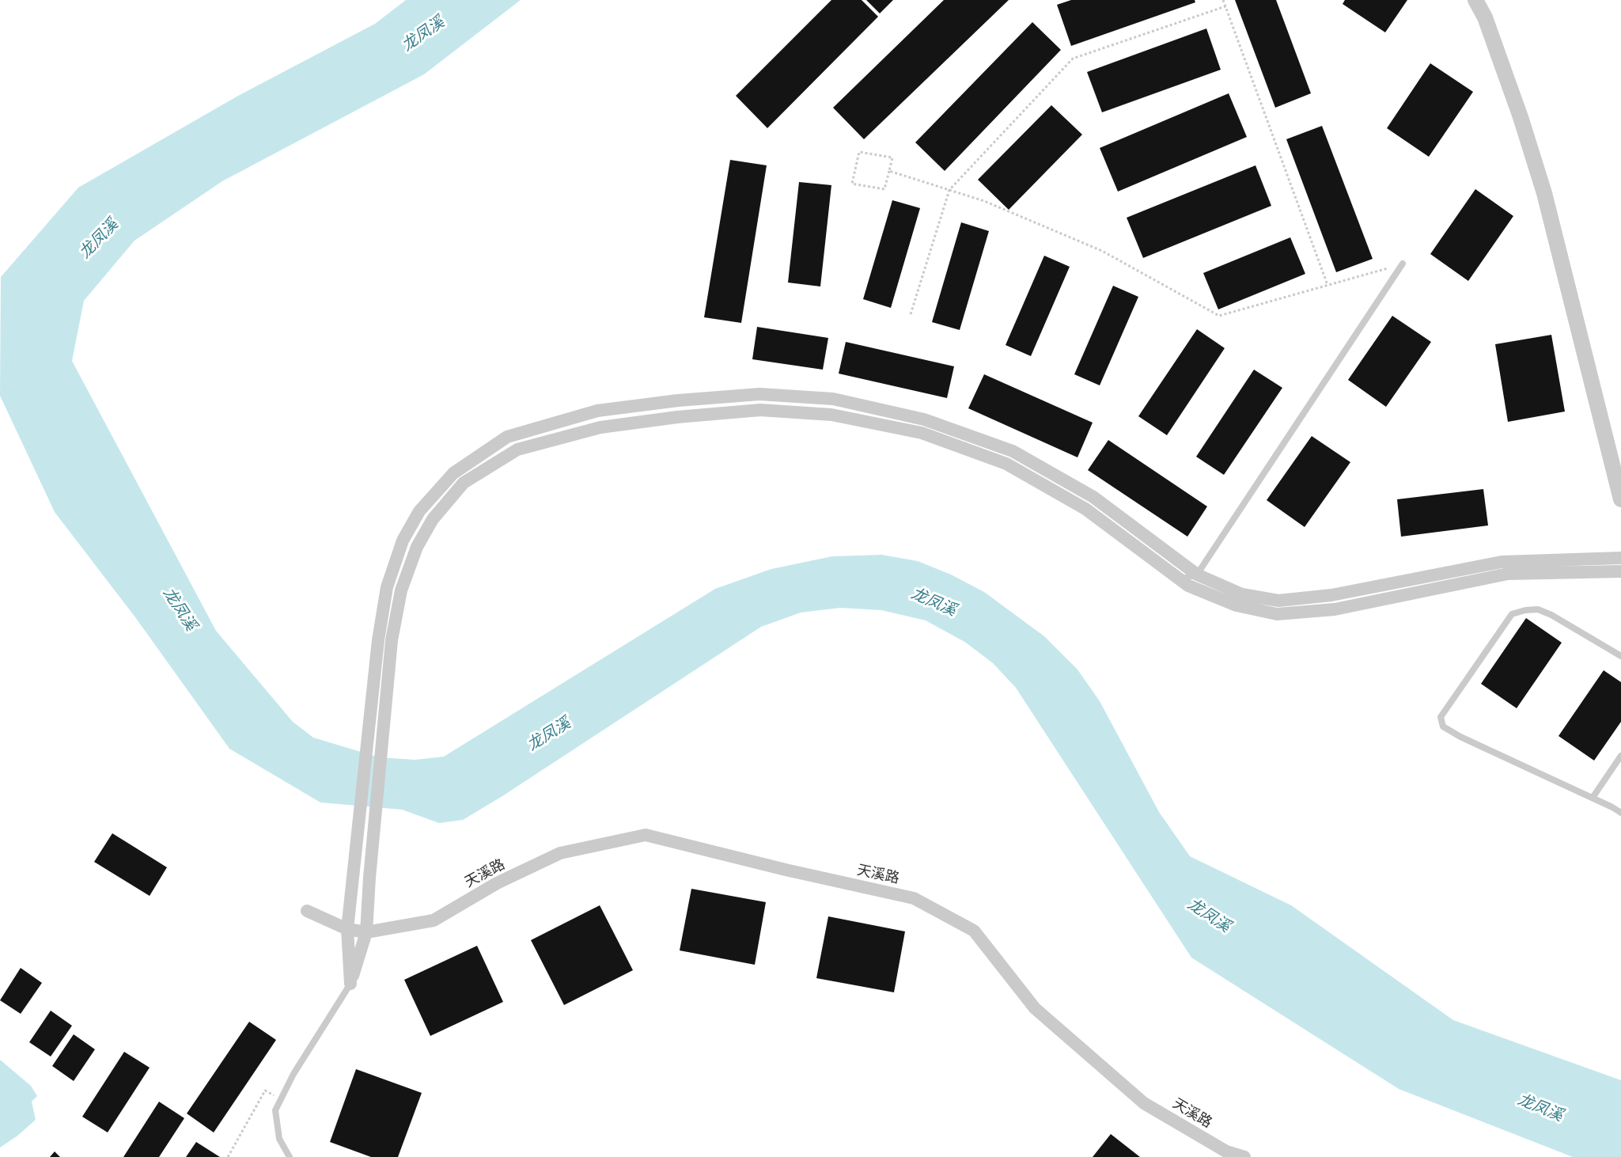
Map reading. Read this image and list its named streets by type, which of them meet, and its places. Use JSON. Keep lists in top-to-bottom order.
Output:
{
  "streets": {
    "street": ["天溪路"]
  },
  "water": ["龙凤溪"]
}
